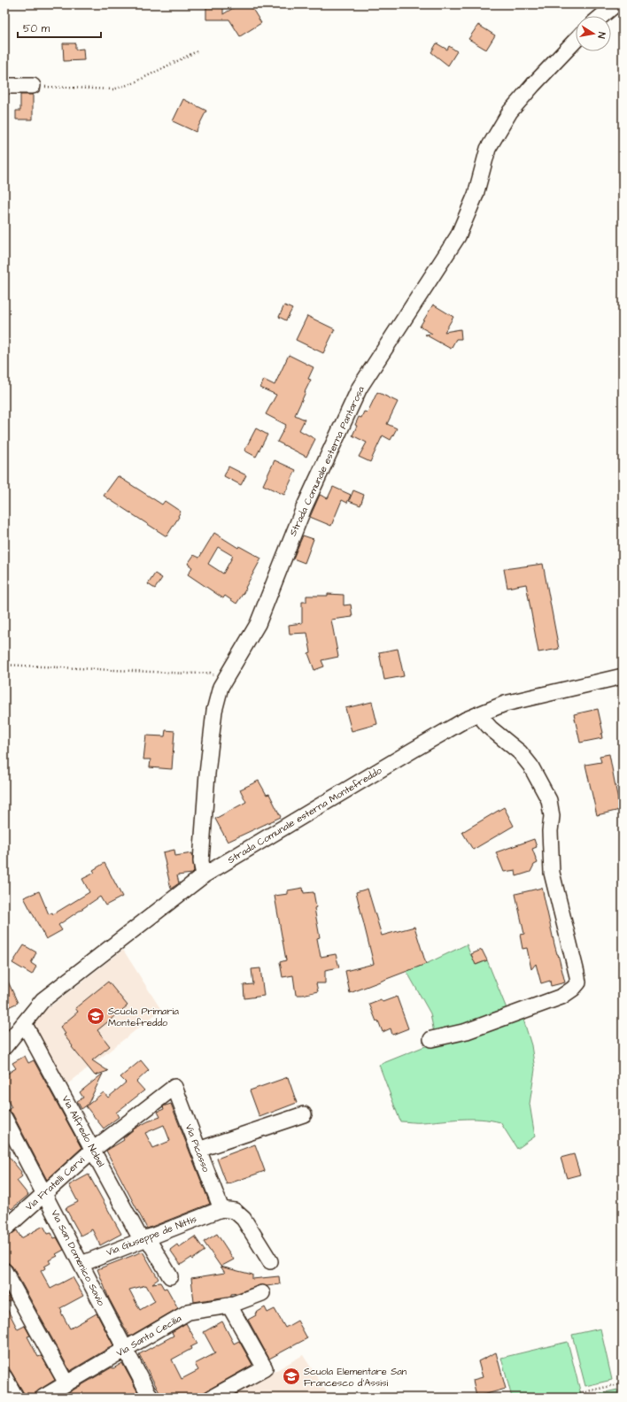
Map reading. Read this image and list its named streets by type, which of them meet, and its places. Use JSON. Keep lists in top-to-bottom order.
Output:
{
  "streets": {
    "street": [
      "Strada Comunale esterna Pantarosa",
      "Strada Comunale esterna Montefreddo",
      "Via Alfredo Nobel",
      "Via Picasso",
      "Via Fratelli Cervi",
      "Via Giuseppe de Nittis",
      "Via San Domenico Savio",
      "Via Santa Cecilia"
    ]
  },
  "crossings": [
    ["Strada Comunale esterna Pantarosa", "Strada Comunale esterna Montefreddo"],
    ["Strada Comunale esterna Montefreddo", "Via Alfredo Nobel"],
    ["Via Alfredo Nobel", "Via Fratelli Cervi"],
    ["Via Alfredo Nobel", "Via Giuseppe de Nittis"],
    ["Via Picasso", "Via Fratelli Cervi"],
    ["Via Picasso", "Via Giuseppe de Nittis"],
    ["Via Fratelli Cervi", "Via San Domenico Savio"],
    ["Via Giuseppe de Nittis", "Via San Domenico Savio"],
    ["Via San Domenico Savio", "Via Santa Cecilia"]
  ],
  "places": {
    "school or university": ["Scuola Primaria Montefreddo", "Scuola Elementare San Francesco d'Assisi"]
  },
  "scale_bar": "50 m",
  "north": "right"
}
